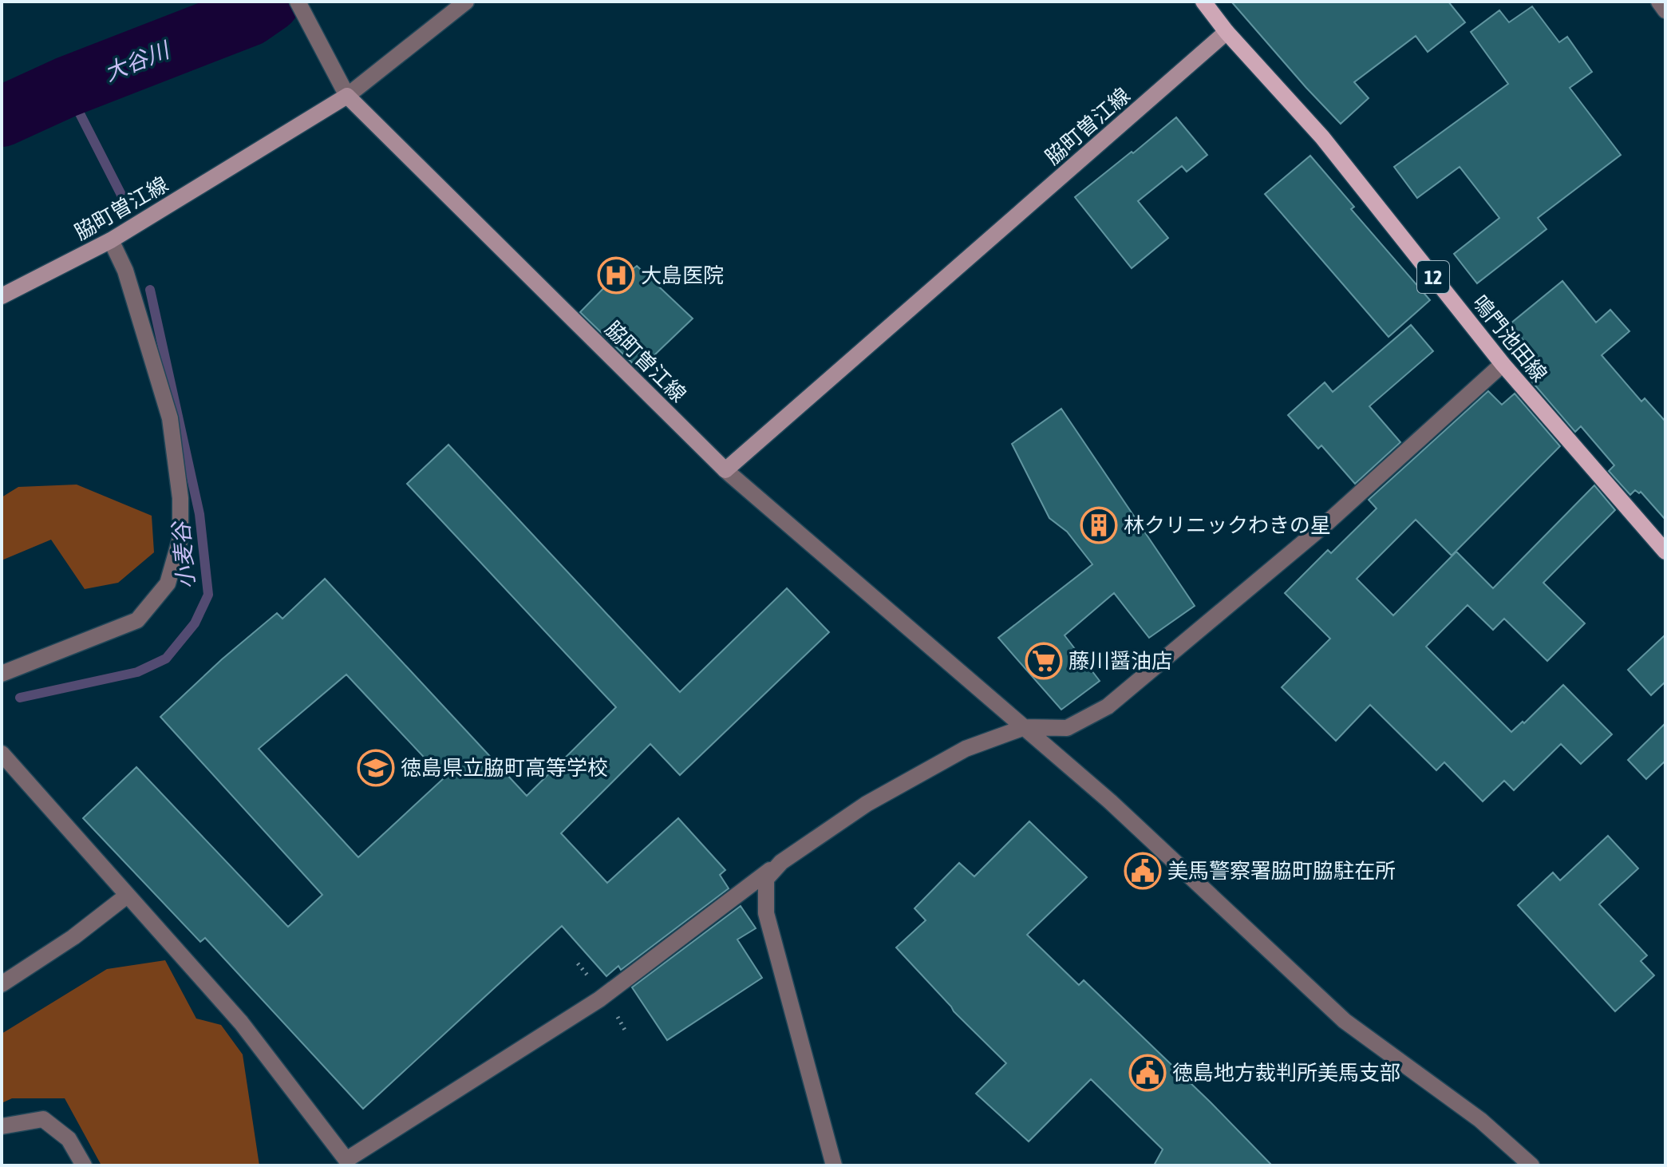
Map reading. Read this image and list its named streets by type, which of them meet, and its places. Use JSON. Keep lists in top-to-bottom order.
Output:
{
  "streets": {
    "main road": ["脇町曽江線", "12", "鳴門池田線"]
  },
  "crossings": [
    ["脇町曽江線", "鳴門池田線"]
  ],
  "water": ["大谷川", "小麦谷"],
  "places": {
    "hospital": ["大島医院"],
    "building": ["林クリニックわきの星"],
    "supermarket": ["藤川醤油店"],
    "school or university": ["徳島県立脇町高等学校"],
    "public building": ["美馬警察署脇町脇駐在所", "徳島地方裁判所美馬支部"]
  }
}
